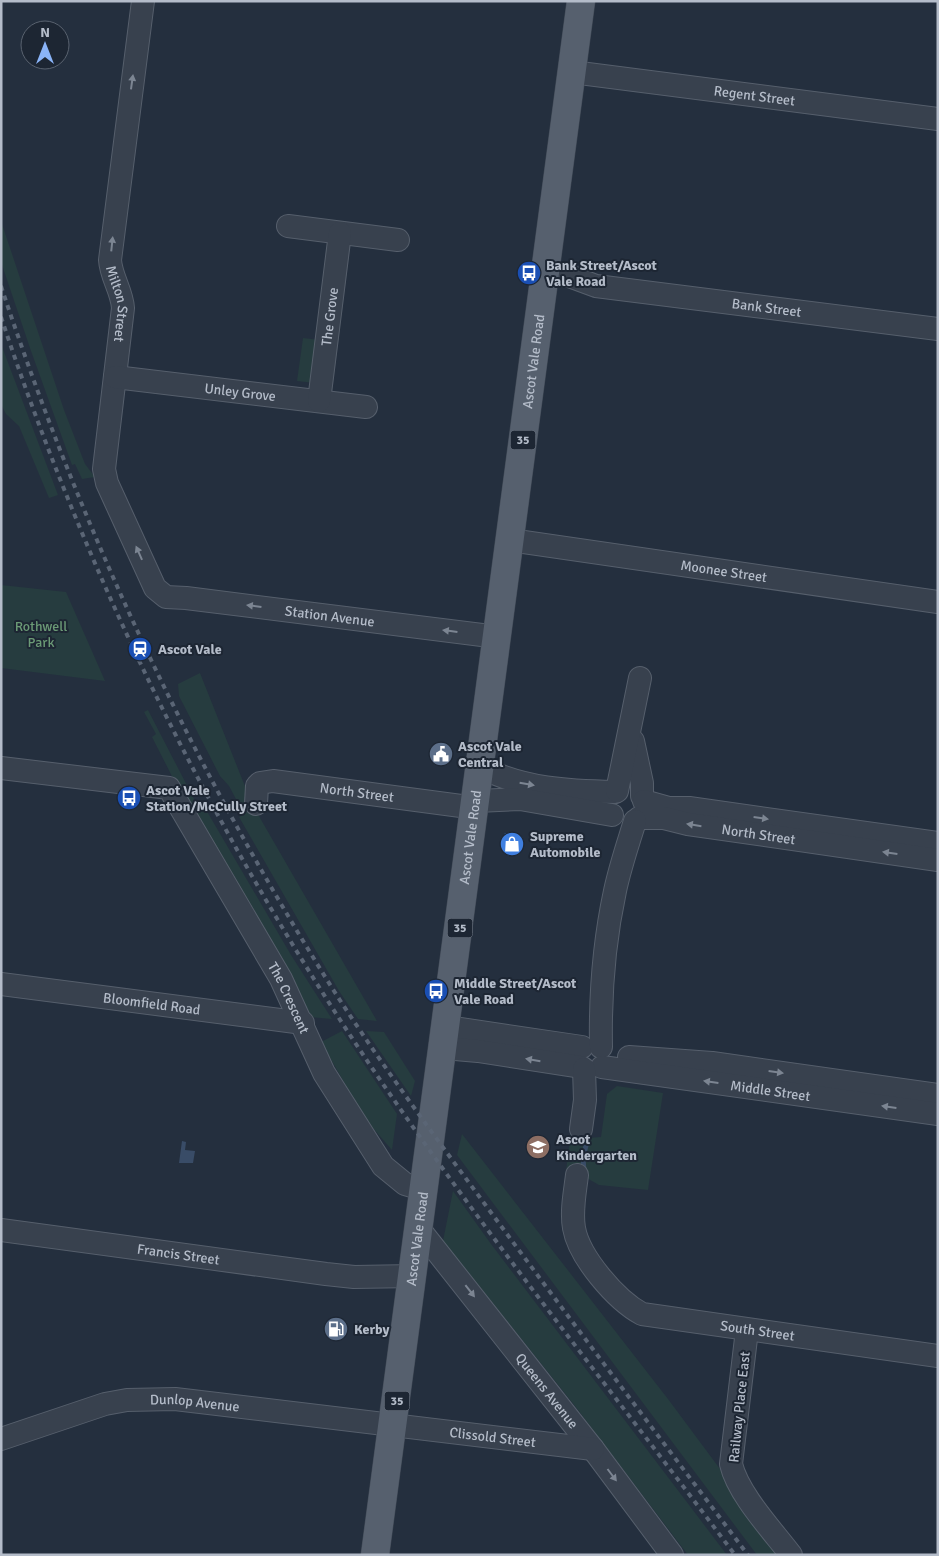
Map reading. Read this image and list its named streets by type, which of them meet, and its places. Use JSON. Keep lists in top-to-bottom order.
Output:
{
  "streets": {
    "main road": ["Ascot Vale Road", "35"],
    "street": [
      "Regent Street",
      "Milton Street",
      "Bank Street",
      "The Grove",
      "Unley Grove",
      "Moonee Street",
      "Station Avenue",
      "North Street",
      "The Crescent",
      "Bloomfield Road",
      "Middle Street",
      "Francis Street",
      "South Street",
      "Queens Avenue",
      "Dunlop Avenue",
      "Railway Place East",
      "Clissold Street"
    ]
  },
  "crossings": [
    ["Regent Street", "Ascot Vale Road"],
    ["Milton Street", "Unley Grove"],
    ["Milton Street", "Station Avenue"],
    ["Bank Street", "Ascot Vale Road"],
    ["The Grove", "Unley Grove"],
    ["Ascot Vale Road", "Moonee Street"],
    ["Ascot Vale Road", "Station Avenue"],
    ["Ascot Vale Road", "North Street"],
    ["Ascot Vale Road", "The Crescent"],
    ["Ascot Vale Road", "Middle Street"],
    ["Ascot Vale Road", "Francis Street"],
    ["Ascot Vale Road", "Queens Avenue"],
    ["Ascot Vale Road", "Dunlop Avenue"],
    ["Ascot Vale Road", "Clissold Street"],
    ["The Crescent", "Bloomfield Road"],
    ["South Street", "Railway Place East"],
    ["Queens Avenue", "Clissold Street"],
    ["Dunlop Avenue", "Clissold Street"]
  ],
  "one_way": ["Milton Street", "Station Avenue", "Queens Avenue"],
  "parks": ["Rothwell Park"],
  "places": {
    "bus stop": ["Bank Street/Ascot Vale Road", "Ascot Vale Station/McCully Street", "Middle Street/Ascot Vale Road"],
    "station": ["Ascot Vale"],
    "public building": ["Ascot Vale Central"],
    "shop": ["Supreme Automobile"],
    "school or university": ["Ascot Kindergarten"],
    "fuel station": ["Kerby"]
  },
  "north": "top"
}
